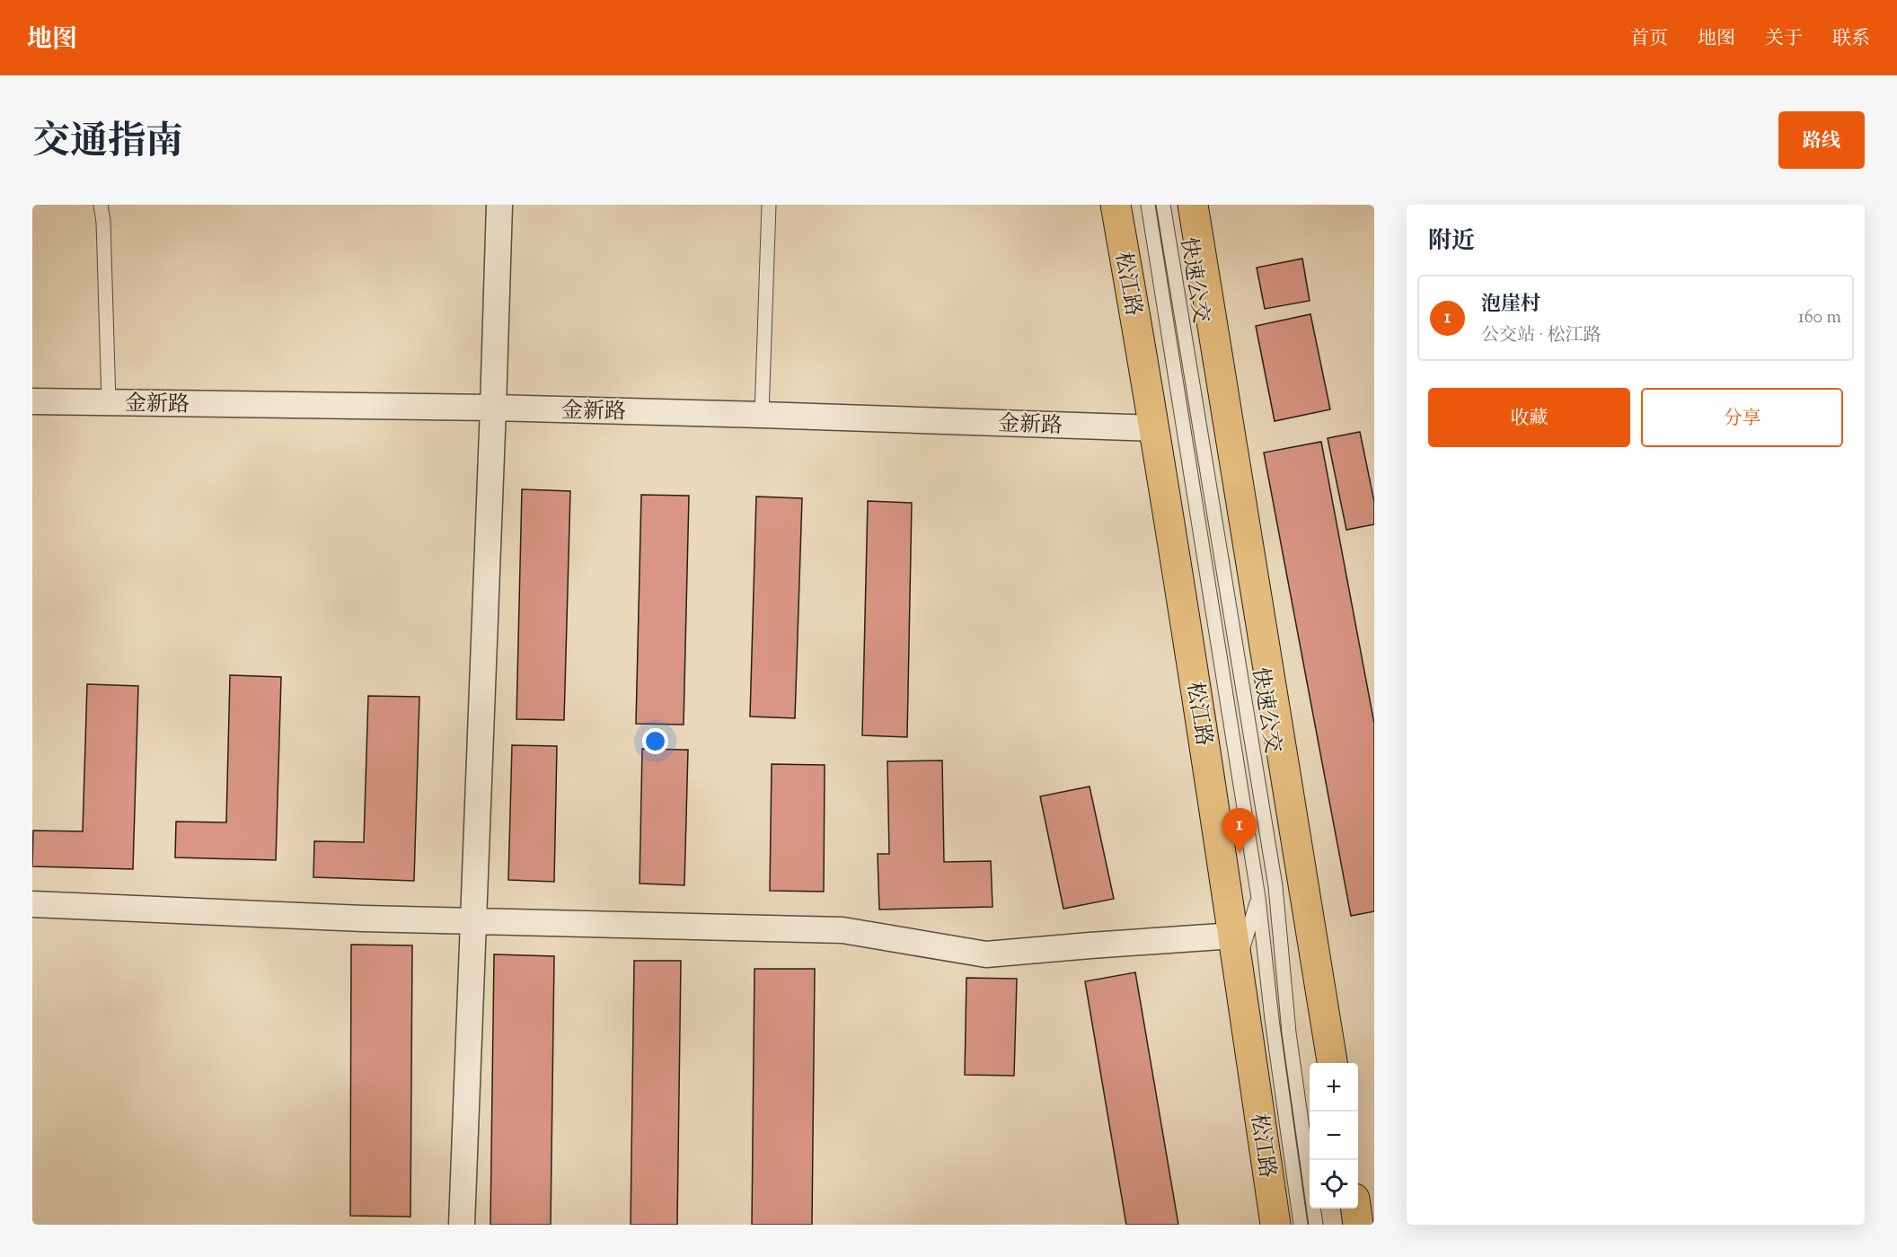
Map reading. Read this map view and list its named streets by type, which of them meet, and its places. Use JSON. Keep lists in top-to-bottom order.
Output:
{
  "streets": {
    "main road": ["松江路"],
    "street": ["金新路"],
    "lane": ["快速公交"]
  },
  "crossings": [
    ["松江路", "金新路"]
  ],
  "page": {
    "header": "地图",
    "nav": [
      "首页",
      "地图",
      "关于",
      "联系"
    ],
    "title": "交通指南",
    "buttons": [
      "路线",
      ["收藏", "分享"]
    ],
    "heading": "附近",
    "list": [
      {
        "mark": "1",
        "name": "泡崖村",
        "note": "公交站 · 松江路",
        "value": "160 m"
      }
    ],
    "pins": "1",
    "map_buttons": ["+", "−"]
  }
}
